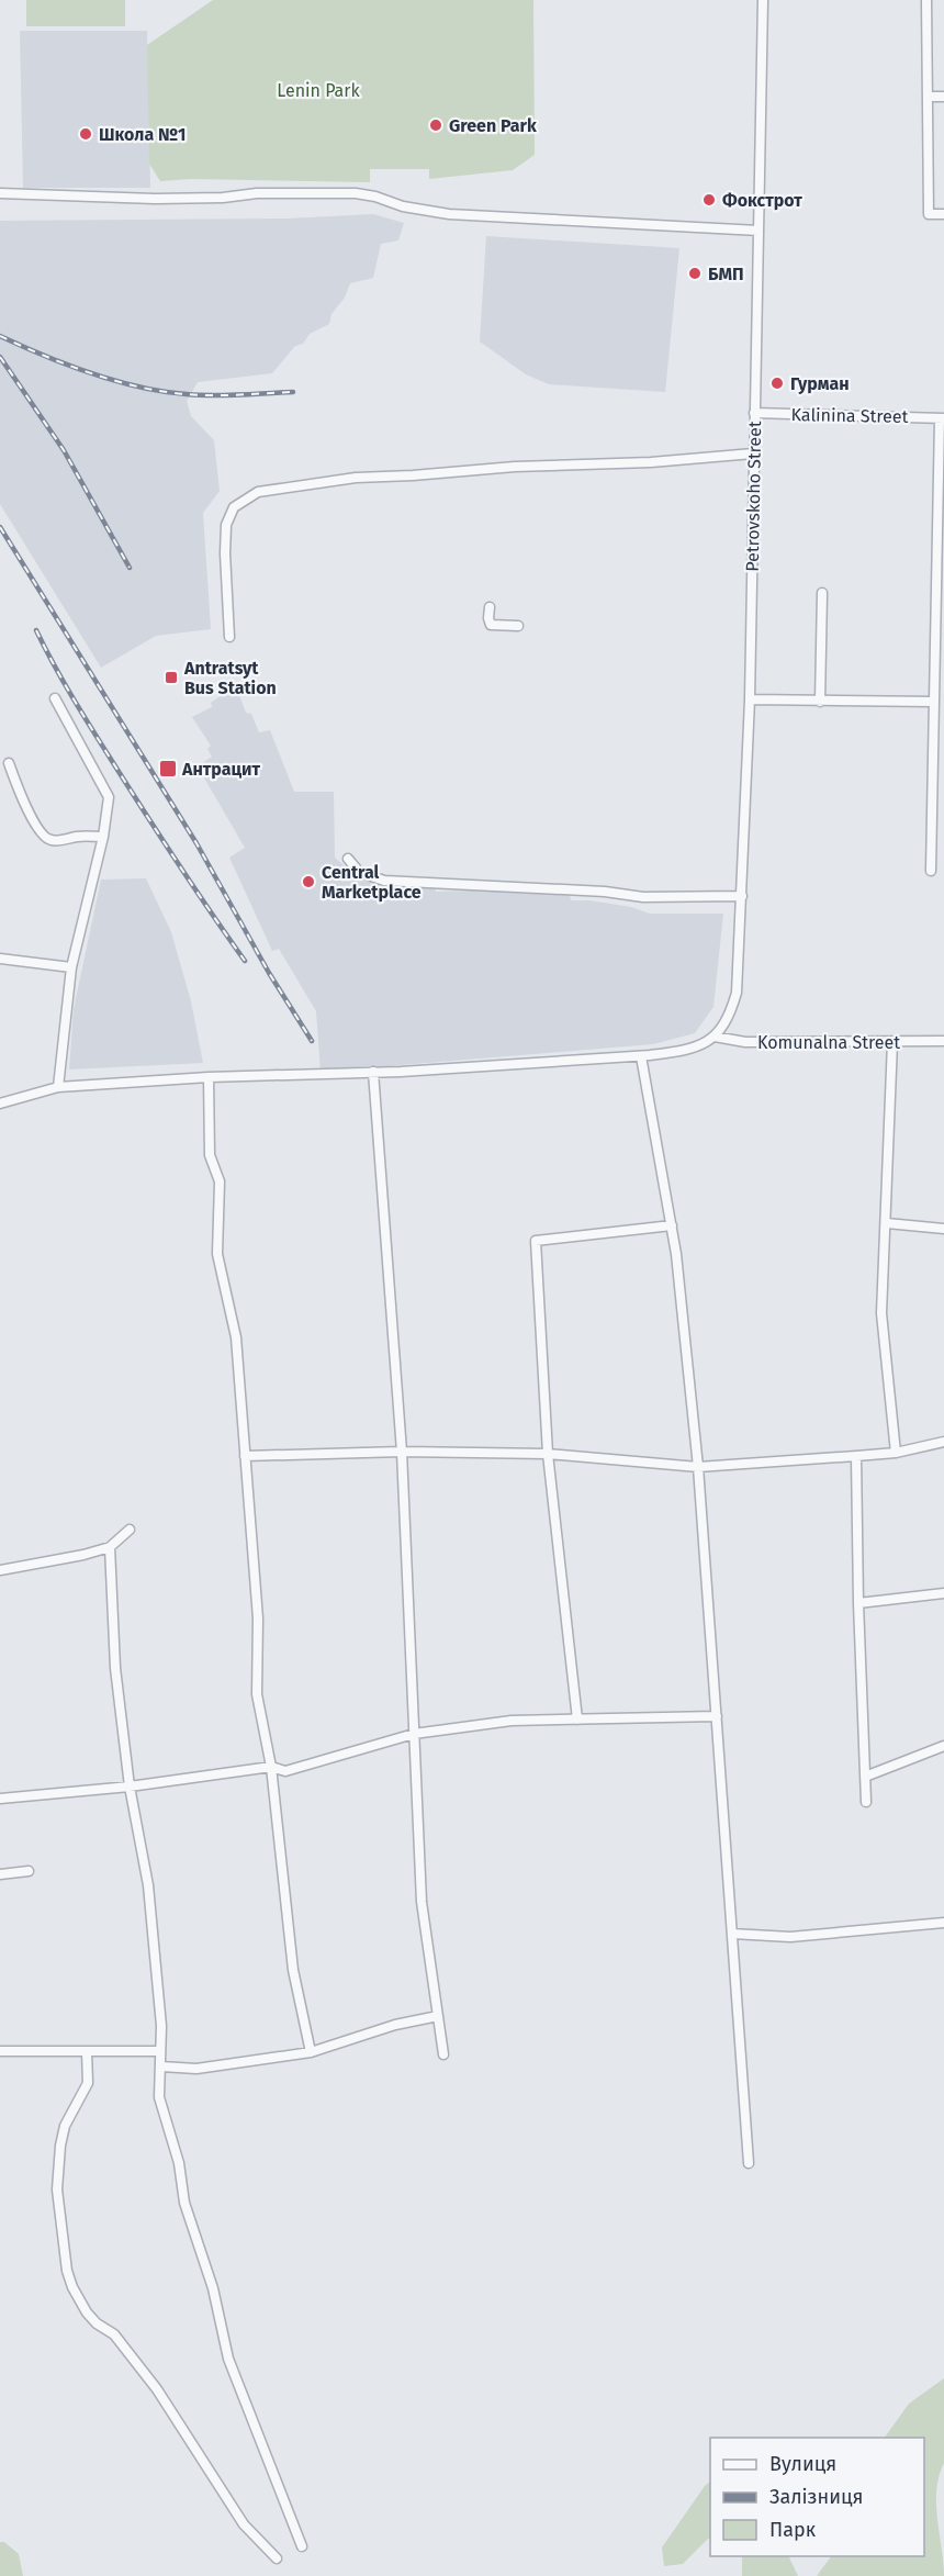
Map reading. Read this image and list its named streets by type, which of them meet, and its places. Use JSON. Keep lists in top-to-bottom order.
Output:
{
  "streets": {
    "street": ["Kalinina Street", "Petrovskoho Street", "Komunalna Street"]
  },
  "crossings": [
    ["Kalinina Street", "Petrovskoho Street"],
    ["Petrovskoho Street", "Komunalna Street"]
  ],
  "parks": ["Lenin Park"],
  "places": {
    "other": [
      "Green Park",
      "Школа №1",
      "Фокстрот",
      "БМП",
      "Гурман",
      "Central Marketplace"
    ],
    "transit": ["Antratsyt Bus Station", "Антрацит"]
  },
  "legend": ["Вулиця", "Залізниця", "Парк"]
}
